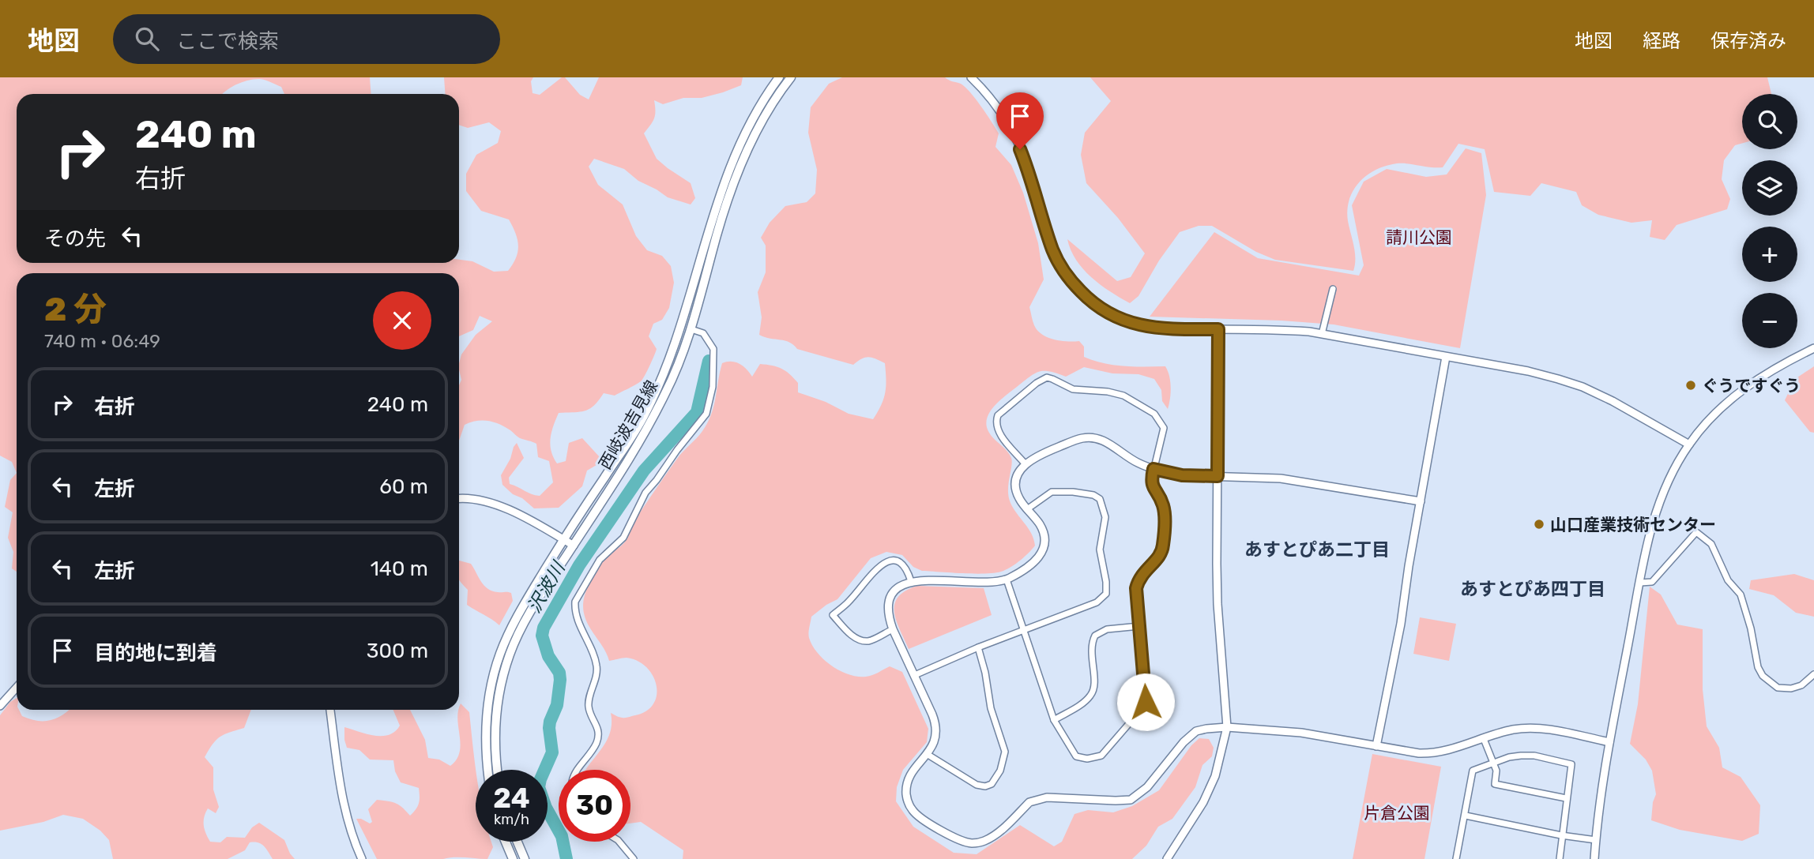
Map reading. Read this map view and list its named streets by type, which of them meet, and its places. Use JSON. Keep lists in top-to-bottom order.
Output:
{
  "streets": {
    "main road": ["西岐波吉見線"]
  },
  "districts": ["あすとぴあ二丁目", "あすとぴあ四丁目"],
  "water": ["沢波川"],
  "parks": ["請川公園", "片倉公園"],
  "places": ["ぐうですぐう", "山口産業技術センター"],
  "page": {
    "header": "地図",
    "search": "ここで検索",
    "nav": ["地図", "経路", "保存済み"],
    "map_buttons": ["+", "−"],
    "turn": ["240 m", "右折"],
    "then": "その先",
    "heading": ["2 分", "740 m · 06:49"],
    "list": [
      {
        "name": "右折",
        "value": "240 m"
      },
      {
        "name": "左折",
        "value": "60 m"
      },
      {
        "name": "左折",
        "value": "140 m"
      },
      {
        "name": "目的地に到着",
        "value": "300 m"
      }
    ],
    "speed": "24 km/h",
    "limit": "30"
  }
}
